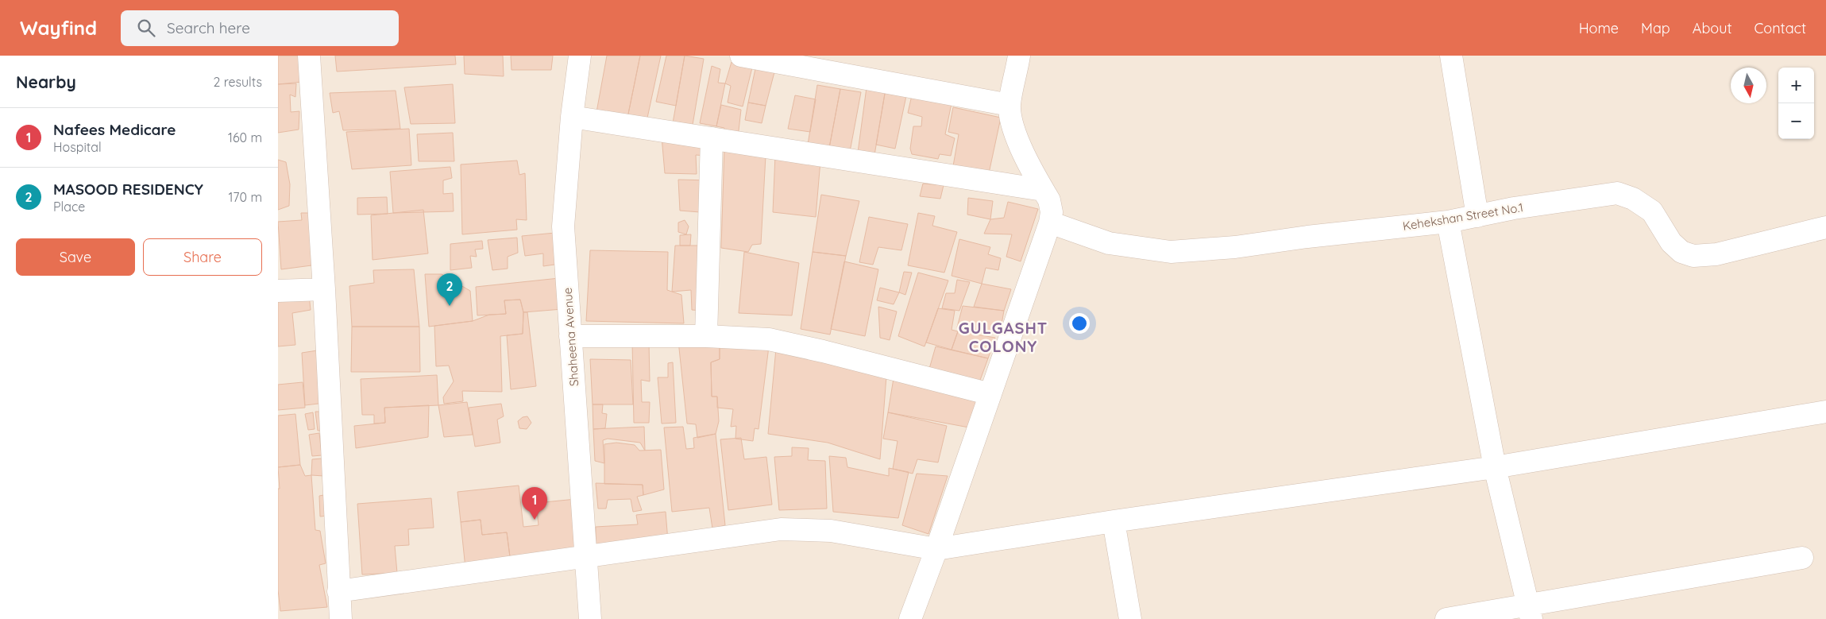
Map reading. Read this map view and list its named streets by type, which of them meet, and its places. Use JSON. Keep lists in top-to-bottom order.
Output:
{
  "streets": {
    "street": ["Kehekshan Street No.1", "Shaheena Avenue"]
  },
  "districts": ["GULGASHT COLONY"],
  "north": "bottom",
  "page": {
    "header": "Wayfind",
    "search": "Search here",
    "nav": [
      "Home",
      "Map",
      "About",
      "Contact"
    ],
    "heading": ["Nearby", "2 results"],
    "map_buttons": ["+", "−"],
    "list": [
      {
        "mark": "1",
        "name": "Nafees Medicare",
        "note": "Hospital",
        "value": "160 m"
      },
      {
        "mark": "2",
        "name": "MASOOD RESIDENCY",
        "note": "Place",
        "value": "170 m"
      }
    ],
    "buttons": ["Save", "Share"],
    "pins": ["2", "1"]
  }
}
